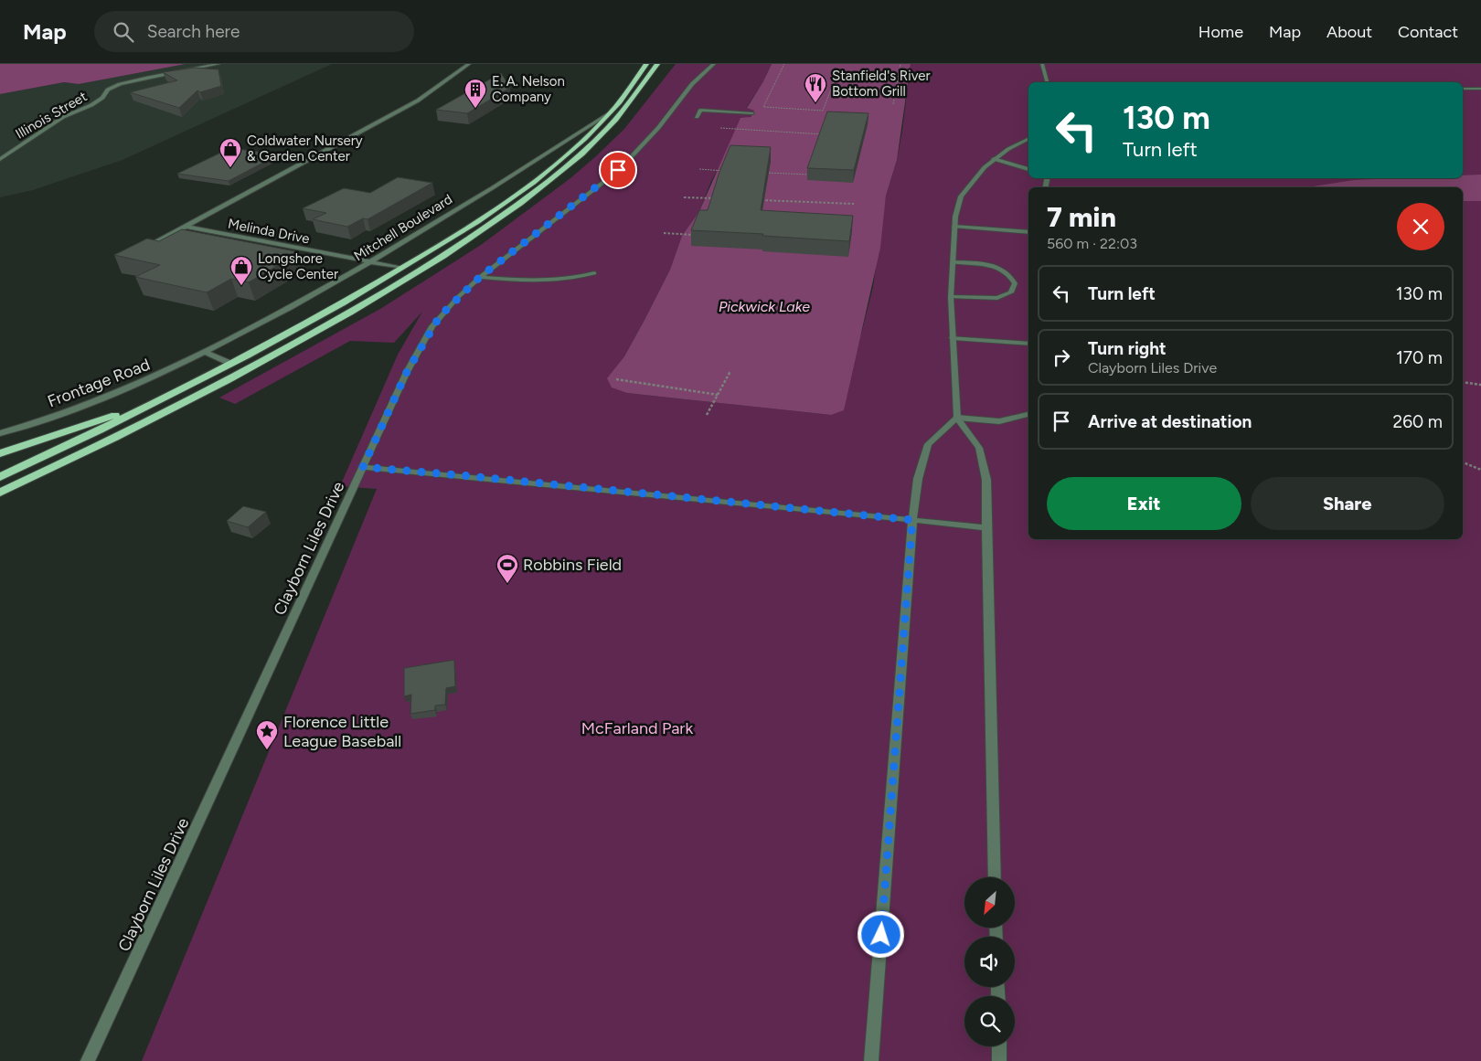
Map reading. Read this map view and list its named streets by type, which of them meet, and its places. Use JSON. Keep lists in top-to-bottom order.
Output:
{
  "streets": {
    "street": [
      "Illinois Street",
      "Mitchell Boulevard",
      "Melinda Drive",
      "Frontage Road",
      "Clayborn Liles Drive"
    ]
  },
  "crossings": [
    ["Mitchell Boulevard", "Melinda Drive"],
    ["Mitchell Boulevard", "Frontage Road"]
  ],
  "water": ["Pickwick Lake"],
  "parks": ["McFarland Park"],
  "places": {
    "restaurant": ["Stanfield's River Bottom Grill"],
    "building": ["E. A. Nelson Company"],
    "shop": ["Coldwater Nursery & Garden Center", "Longshore Cycle Center"],
    "sports": ["Robbins Field"],
    "place": ["Florence Little League Baseball"]
  },
  "north": "bottom left",
  "page": {
    "header": "Map",
    "search": "Search here",
    "nav": [
      "Home",
      "Map",
      "About",
      "Contact"
    ],
    "turn": ["130 m", "Turn left"],
    "heading": ["7 min", "560 m · 22:03"],
    "list": [
      {
        "name": "Turn left",
        "value": "130 m"
      },
      {
        "name": "Turn right",
        "note": "Clayborn Liles Drive",
        "value": "170 m"
      },
      {
        "name": "Arrive at destination",
        "value": "260 m"
      }
    ],
    "buttons": ["Exit", "Share"]
  }
}
